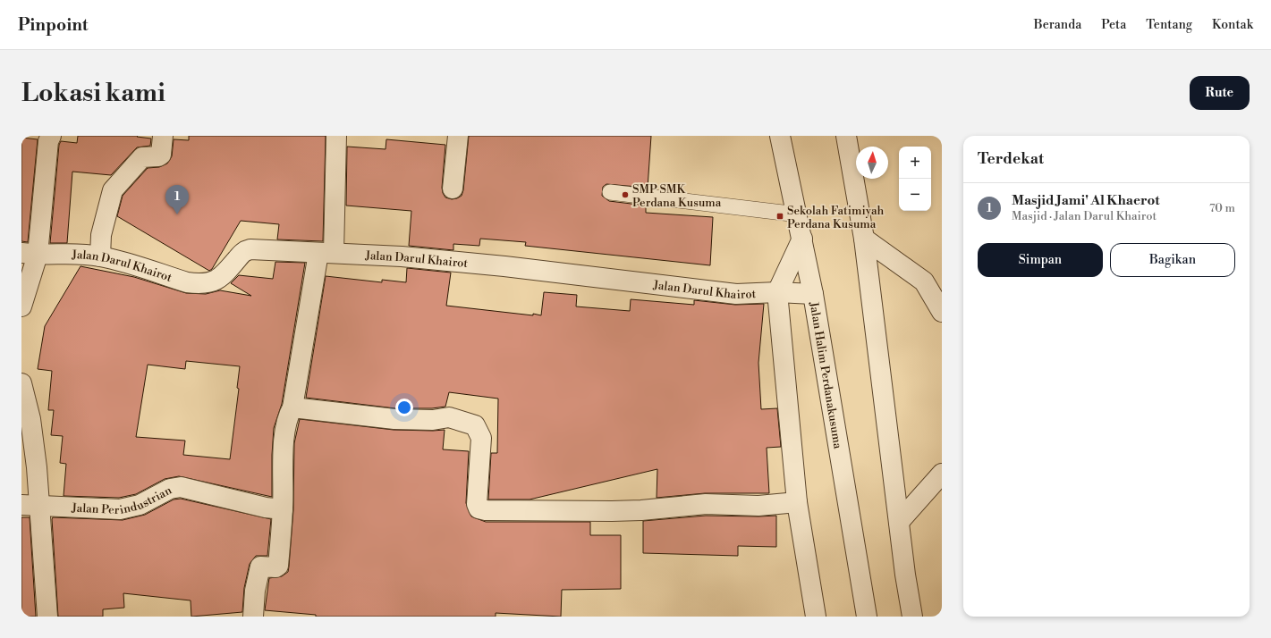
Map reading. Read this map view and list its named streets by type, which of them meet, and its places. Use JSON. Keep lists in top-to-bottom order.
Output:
{
  "streets": {
    "street": ["Jalan Darul Khairot", "Jalan Halim Perdanakusuma", "Jalan Perindustrian"]
  },
  "crossings": [
    ["Jalan Darul Khairot", "Jalan Halim Perdanakusuma"]
  ],
  "places": {
    "other": ["SMP SMK Perdana Kusuma"],
    "transit": ["Sekolah Fatimiyah Perdana Kusuma"]
  },
  "north": "top",
  "page": {
    "header": "Pinpoint",
    "nav": [
      "Beranda",
      "Peta",
      "Tentang",
      "Kontak"
    ],
    "buttons": [
      "Rute",
      ["Simpan", "Bagikan"]
    ],
    "title": "Lokasi kami",
    "heading": "Terdekat",
    "map_buttons": ["+", "−"],
    "list": [
      {
        "mark": "1",
        "name": "Masjid Jami' Al Khaerot",
        "note": "Masjid · Jalan Darul Khairot",
        "value": "70 m"
      }
    ],
    "pins": "1"
  }
}
